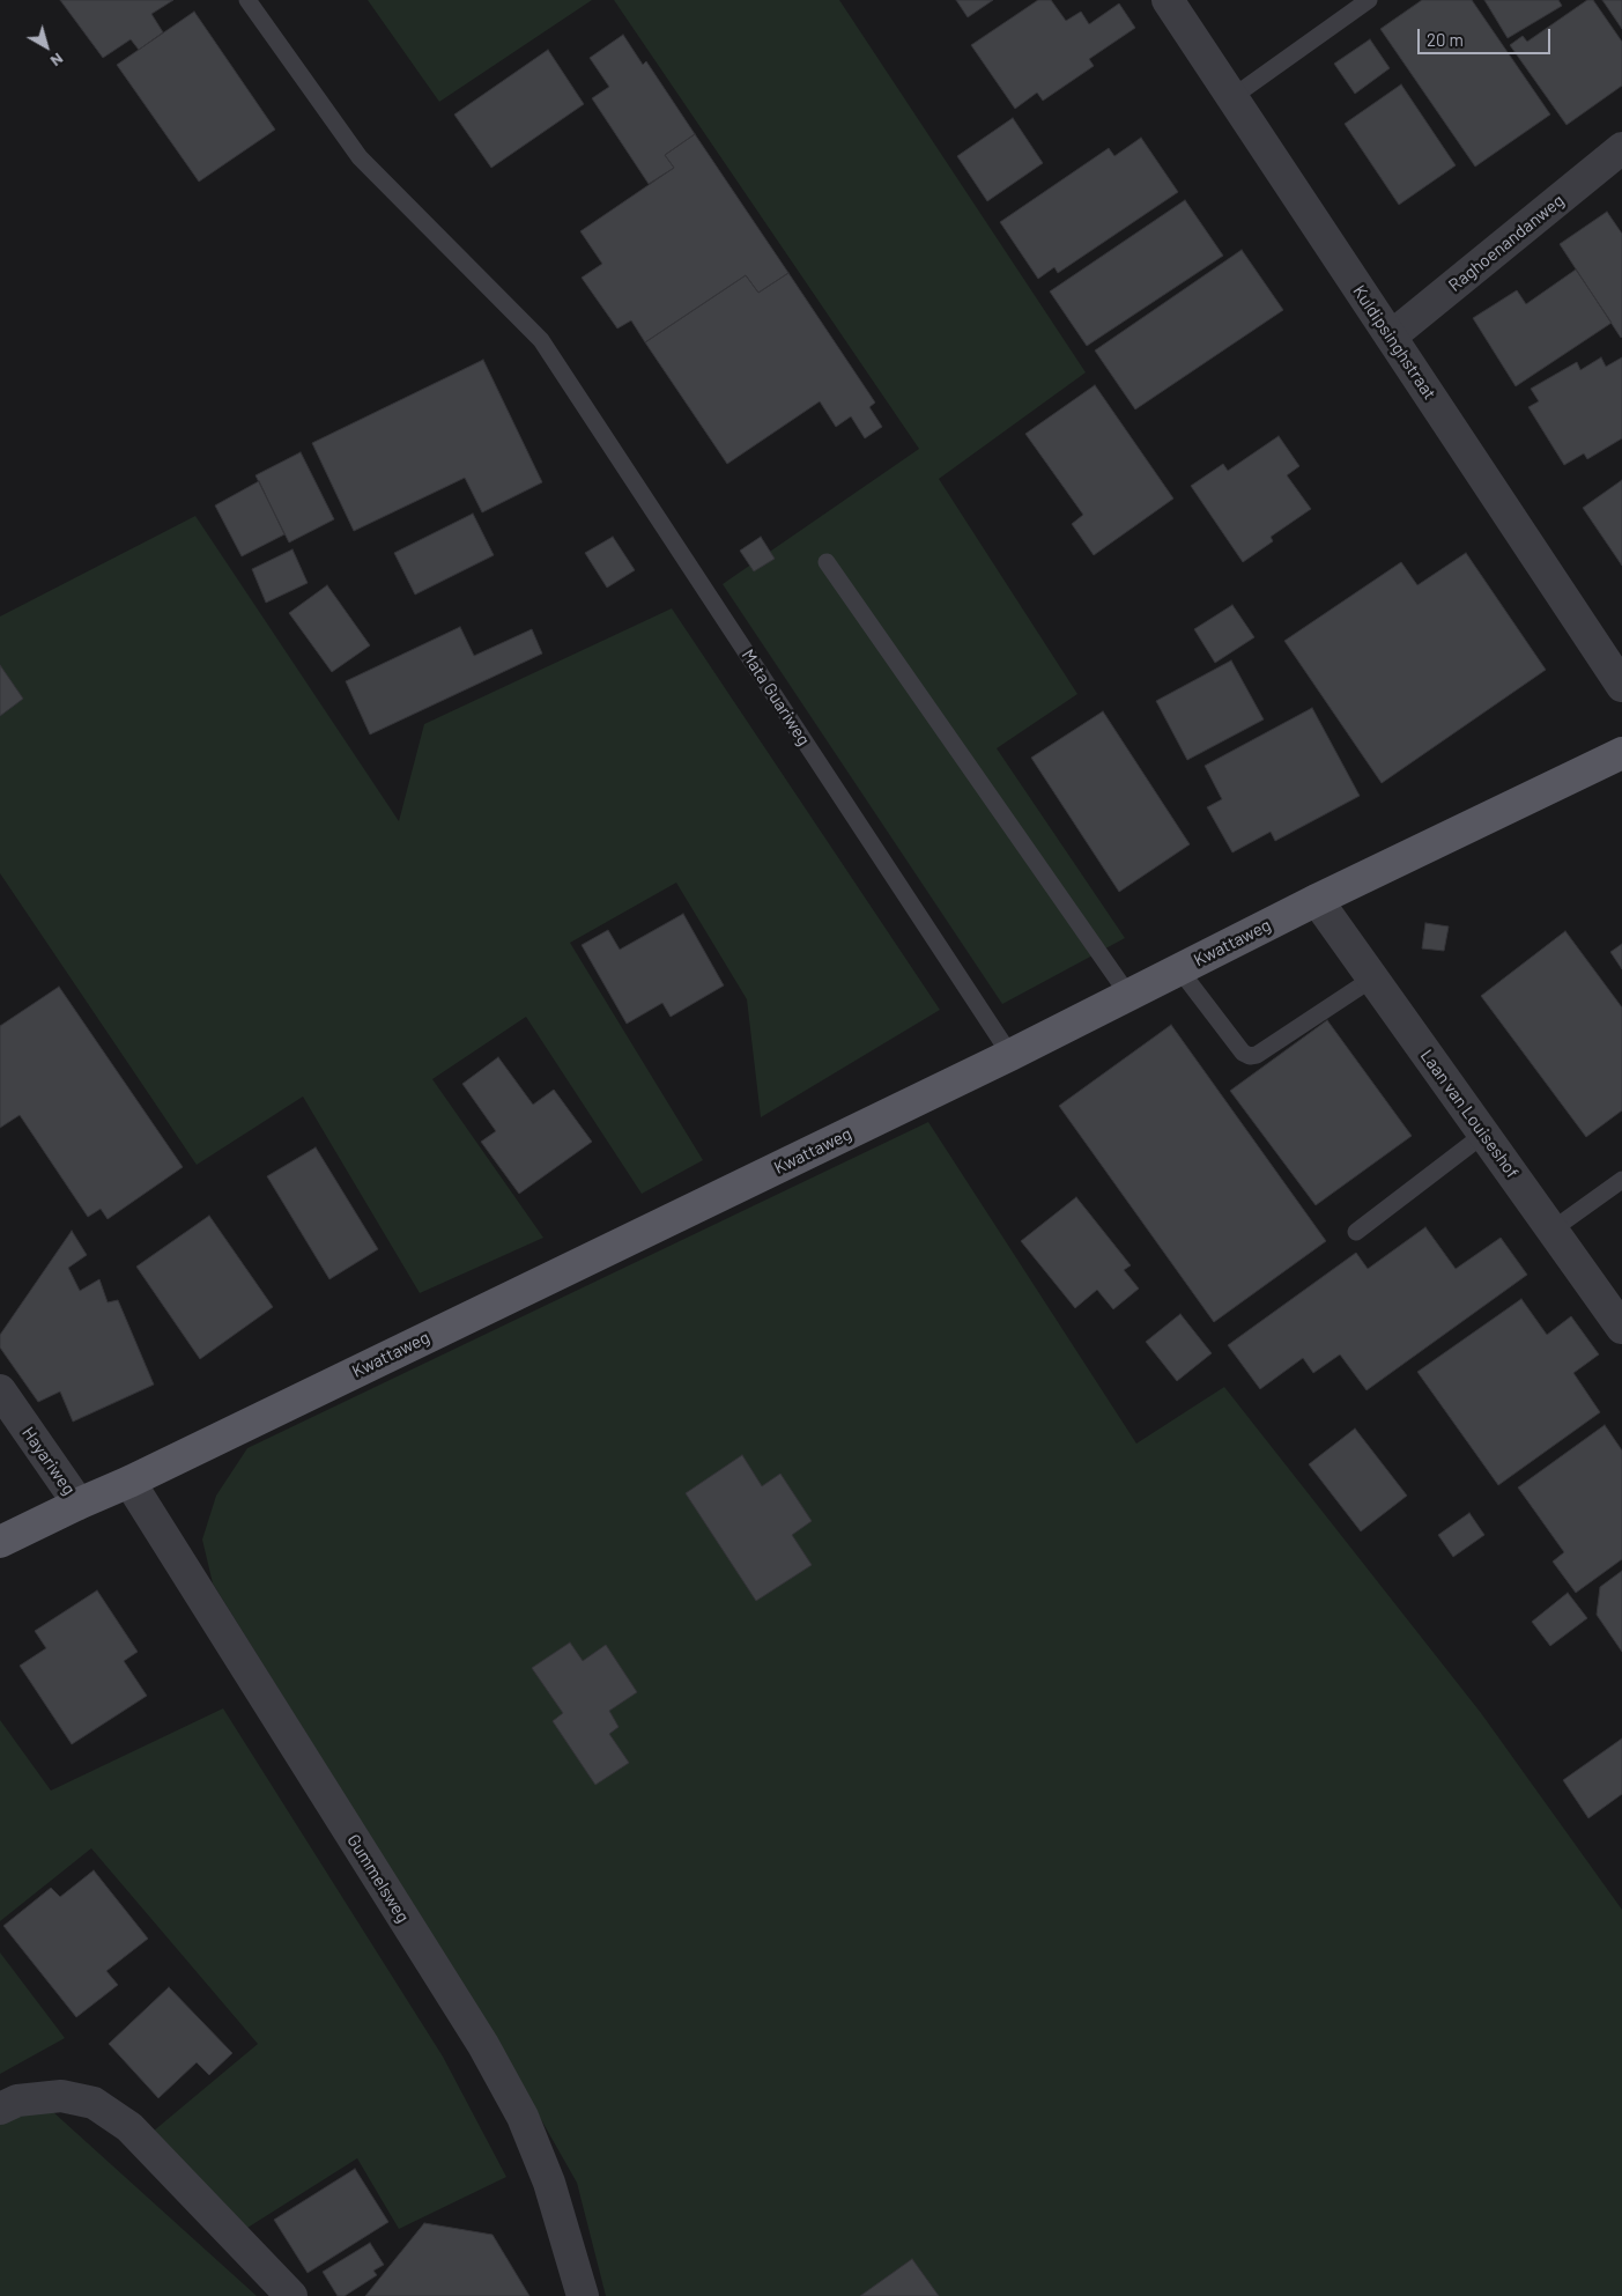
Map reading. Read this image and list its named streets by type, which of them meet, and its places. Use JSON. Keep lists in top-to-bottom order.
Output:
{
  "streets": {
    "main road": ["Kwattaweg"],
    "street": [
      "Raghoenandanweg",
      "Kuldipsinghstraat",
      "Laan van Louiseshof",
      "Hayariweg",
      "Gummelsweg"
    ],
    "lane": ["Mata Guariweg"]
  },
  "crossings": [
    ["Raghoenandanweg", "Kuldipsinghstraat"],
    ["Mata Guariweg", "Kwattaweg"],
    ["Kwattaweg", "Laan van Louiseshof"],
    ["Kwattaweg", "Hayariweg"],
    ["Kwattaweg", "Gummelsweg"]
  ],
  "scale_bar": "20 m",
  "north": "bottom right"
}
